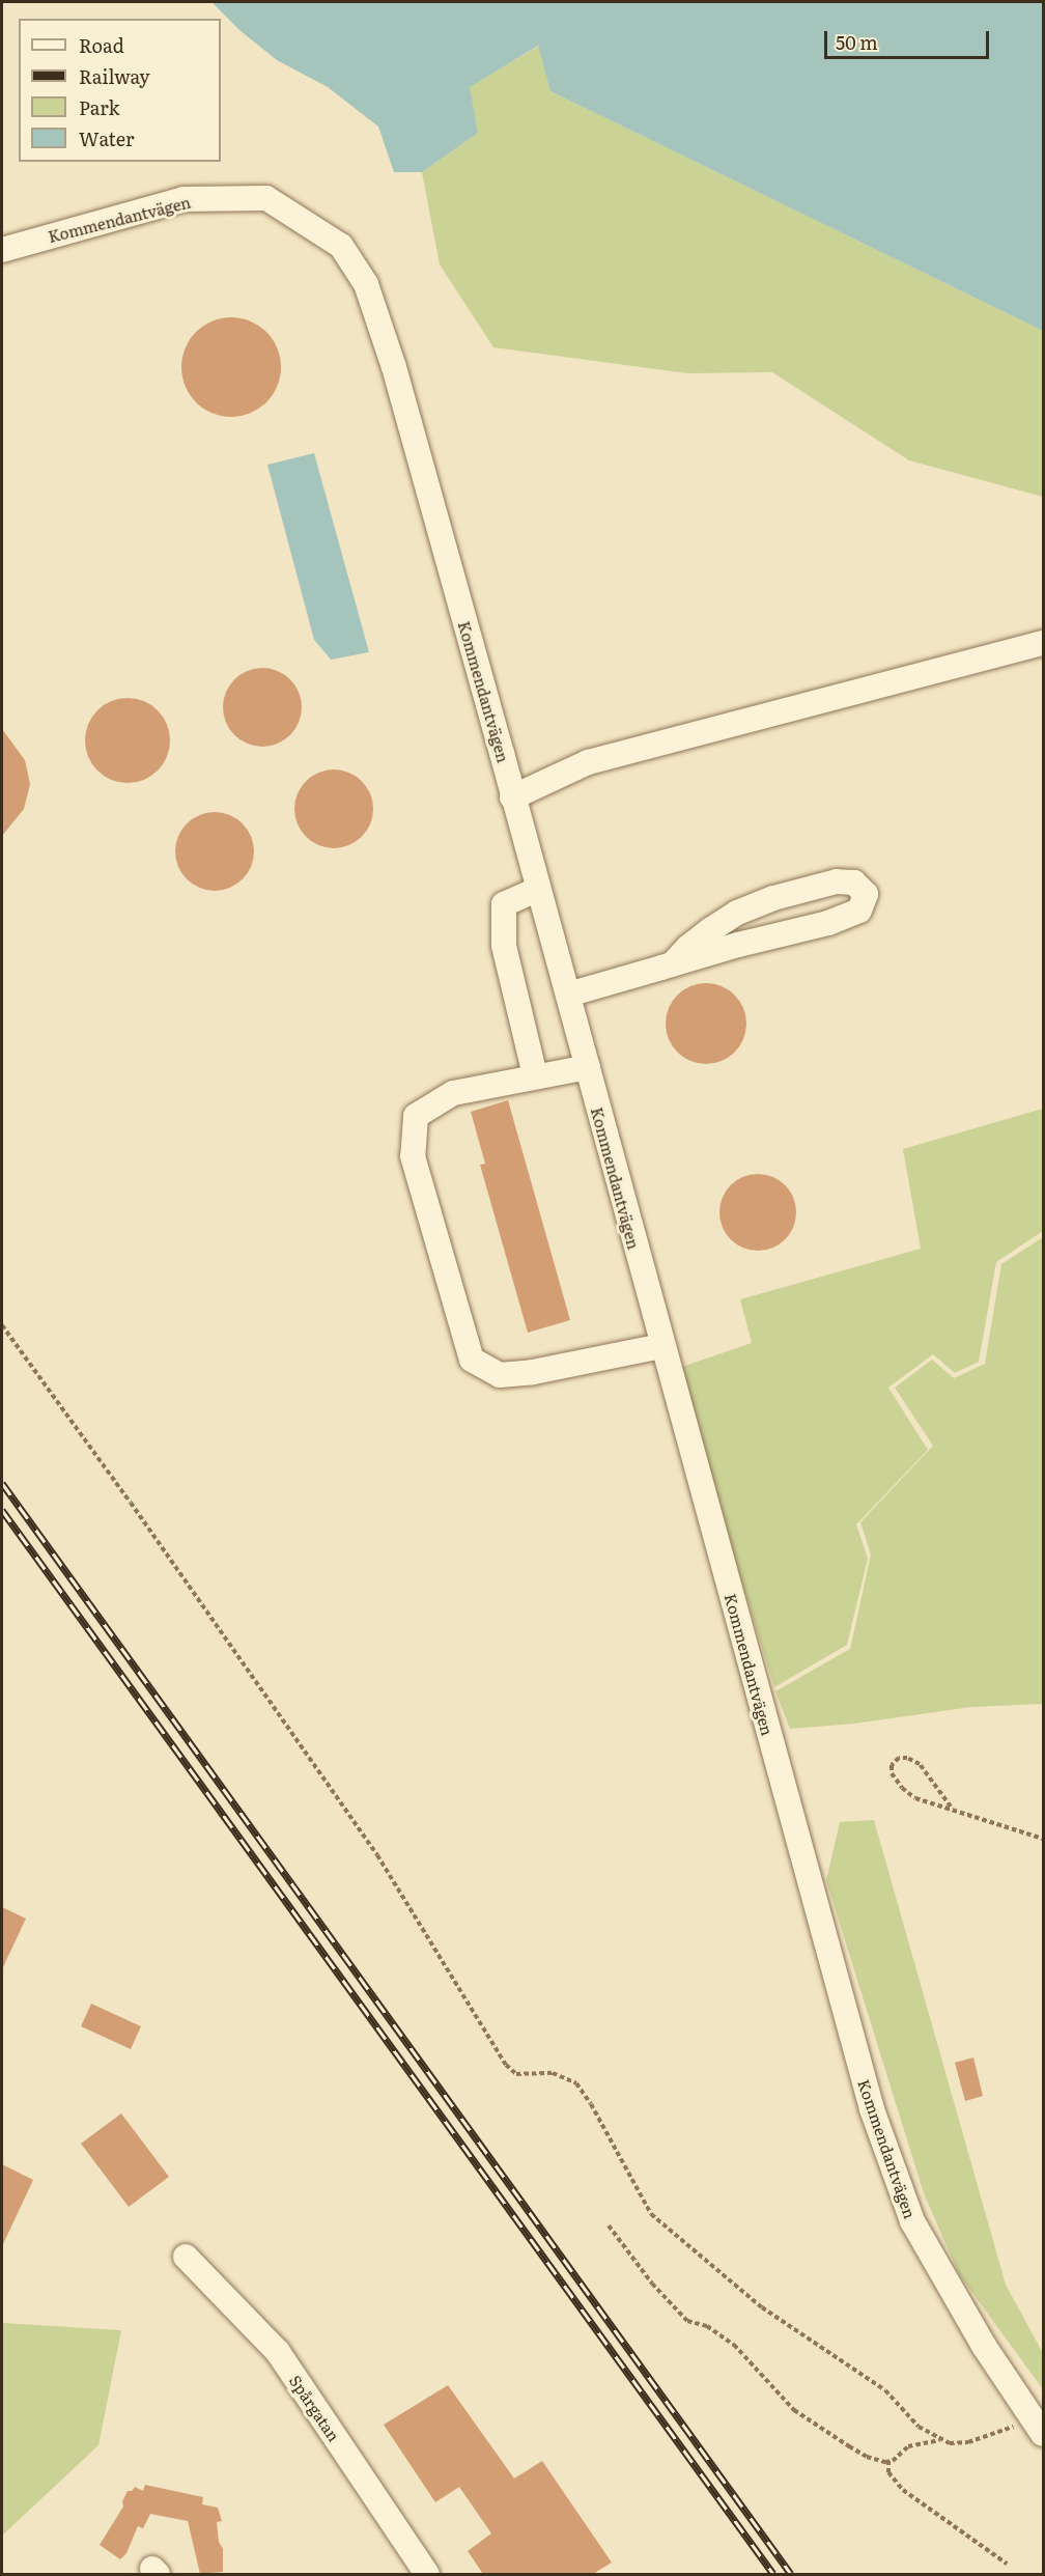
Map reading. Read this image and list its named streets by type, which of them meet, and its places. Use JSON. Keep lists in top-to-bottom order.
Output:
{
  "streets": {
    "street": ["Kommendantvägen", "Spårgatan"]
  },
  "legend": [
    "Road",
    "Railway",
    "Park",
    "Water"
  ],
  "scale_bar": "50 m"
}
